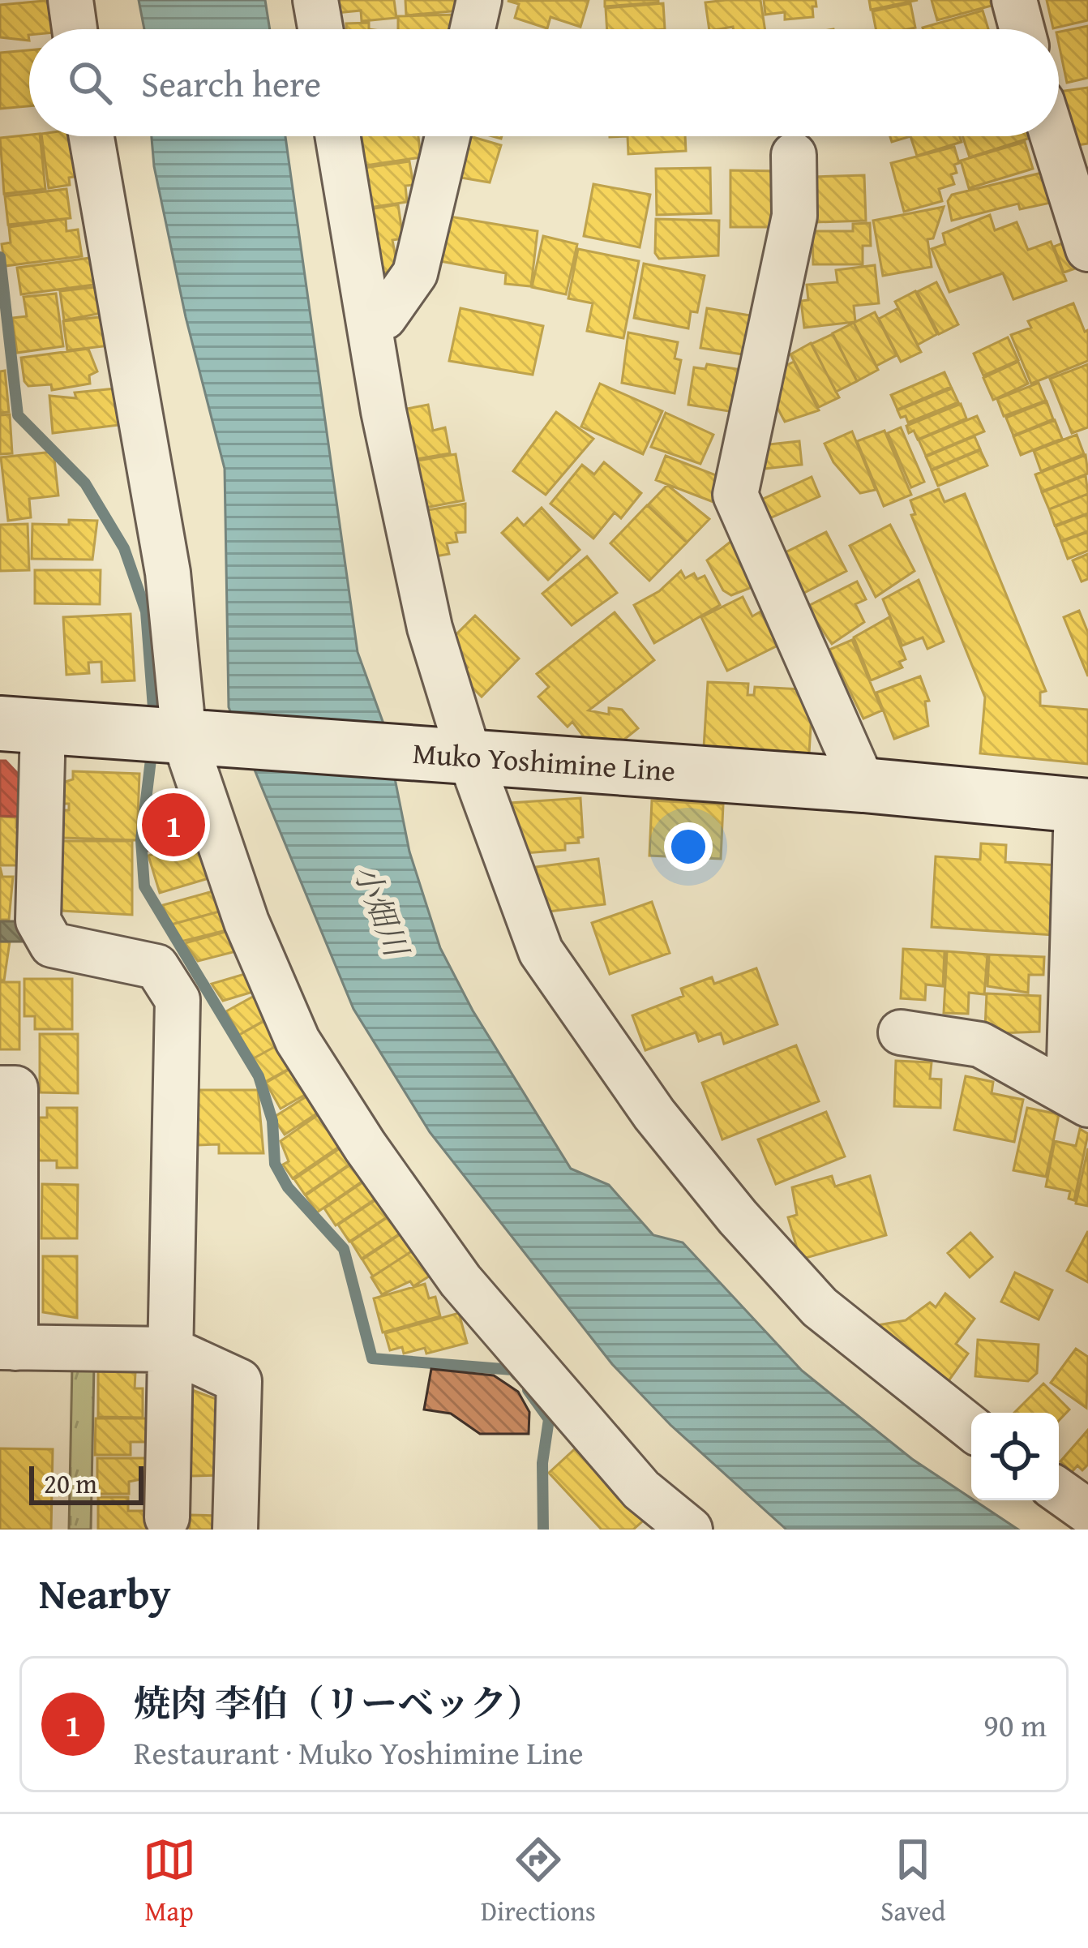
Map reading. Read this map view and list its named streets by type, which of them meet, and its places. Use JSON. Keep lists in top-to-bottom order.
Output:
{
  "streets": {
    "main road": ["Muko Yoshimine Line"]
  },
  "water": ["小畑川"],
  "scale_bar": "20 m",
  "page": {
    "search": "Search here",
    "pins": "1",
    "scale": "20 m",
    "heading": "Nearby",
    "list": [
      {
        "mark": "1",
        "name": "焼肉 李伯（リーベック）",
        "note": "Restaurant · Muko Yoshimine Line",
        "value": "90 m"
      }
    ],
    "nav": ["Map", "Directions", "Saved"]
  }
}
